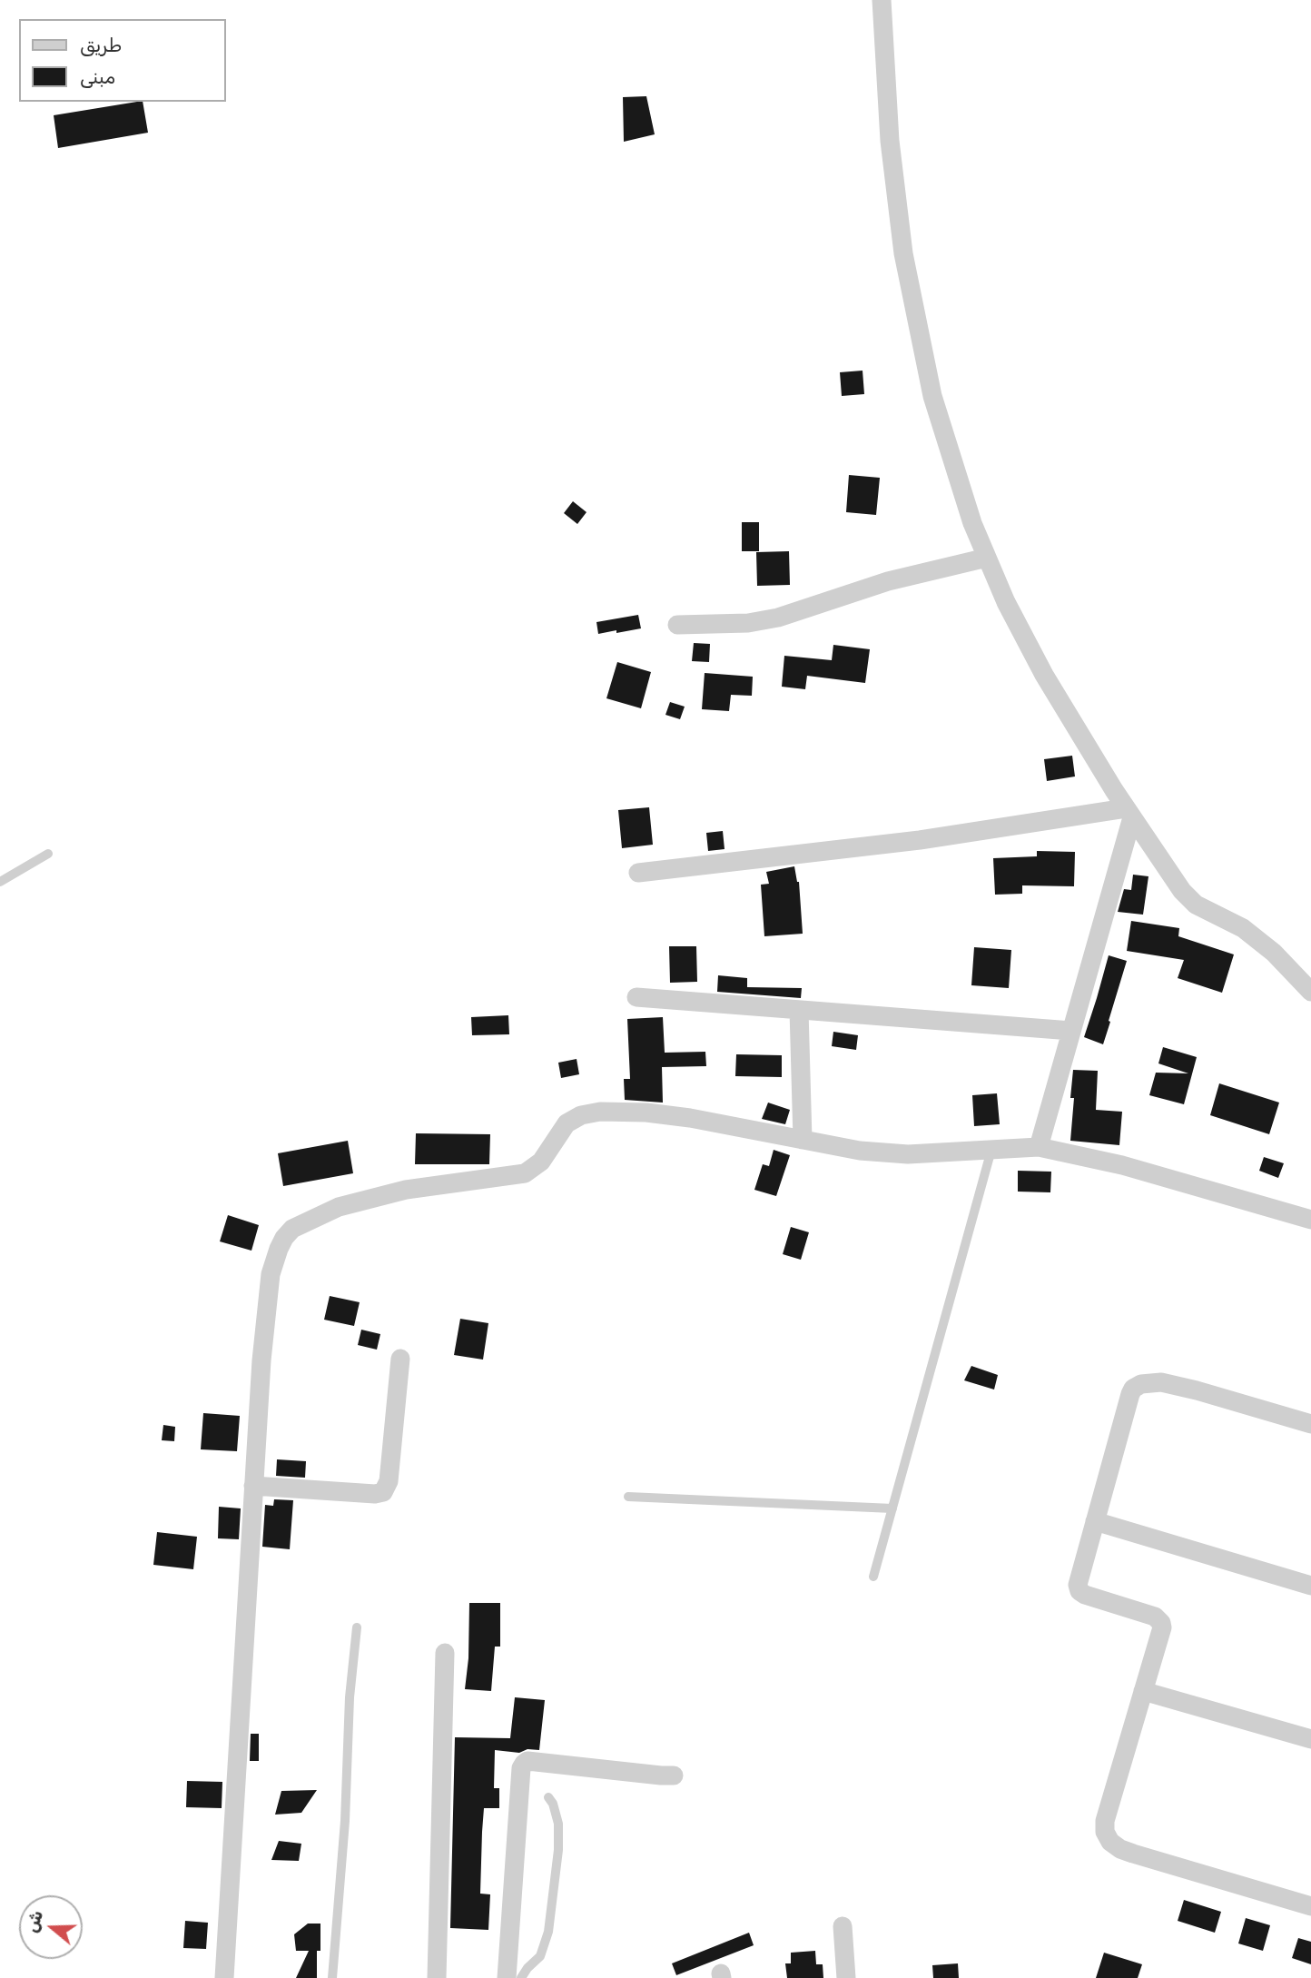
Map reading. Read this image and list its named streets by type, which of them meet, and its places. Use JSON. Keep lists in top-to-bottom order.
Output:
{
  "legend": ["طريق", "مبنى"],
  "north": "left"
}
